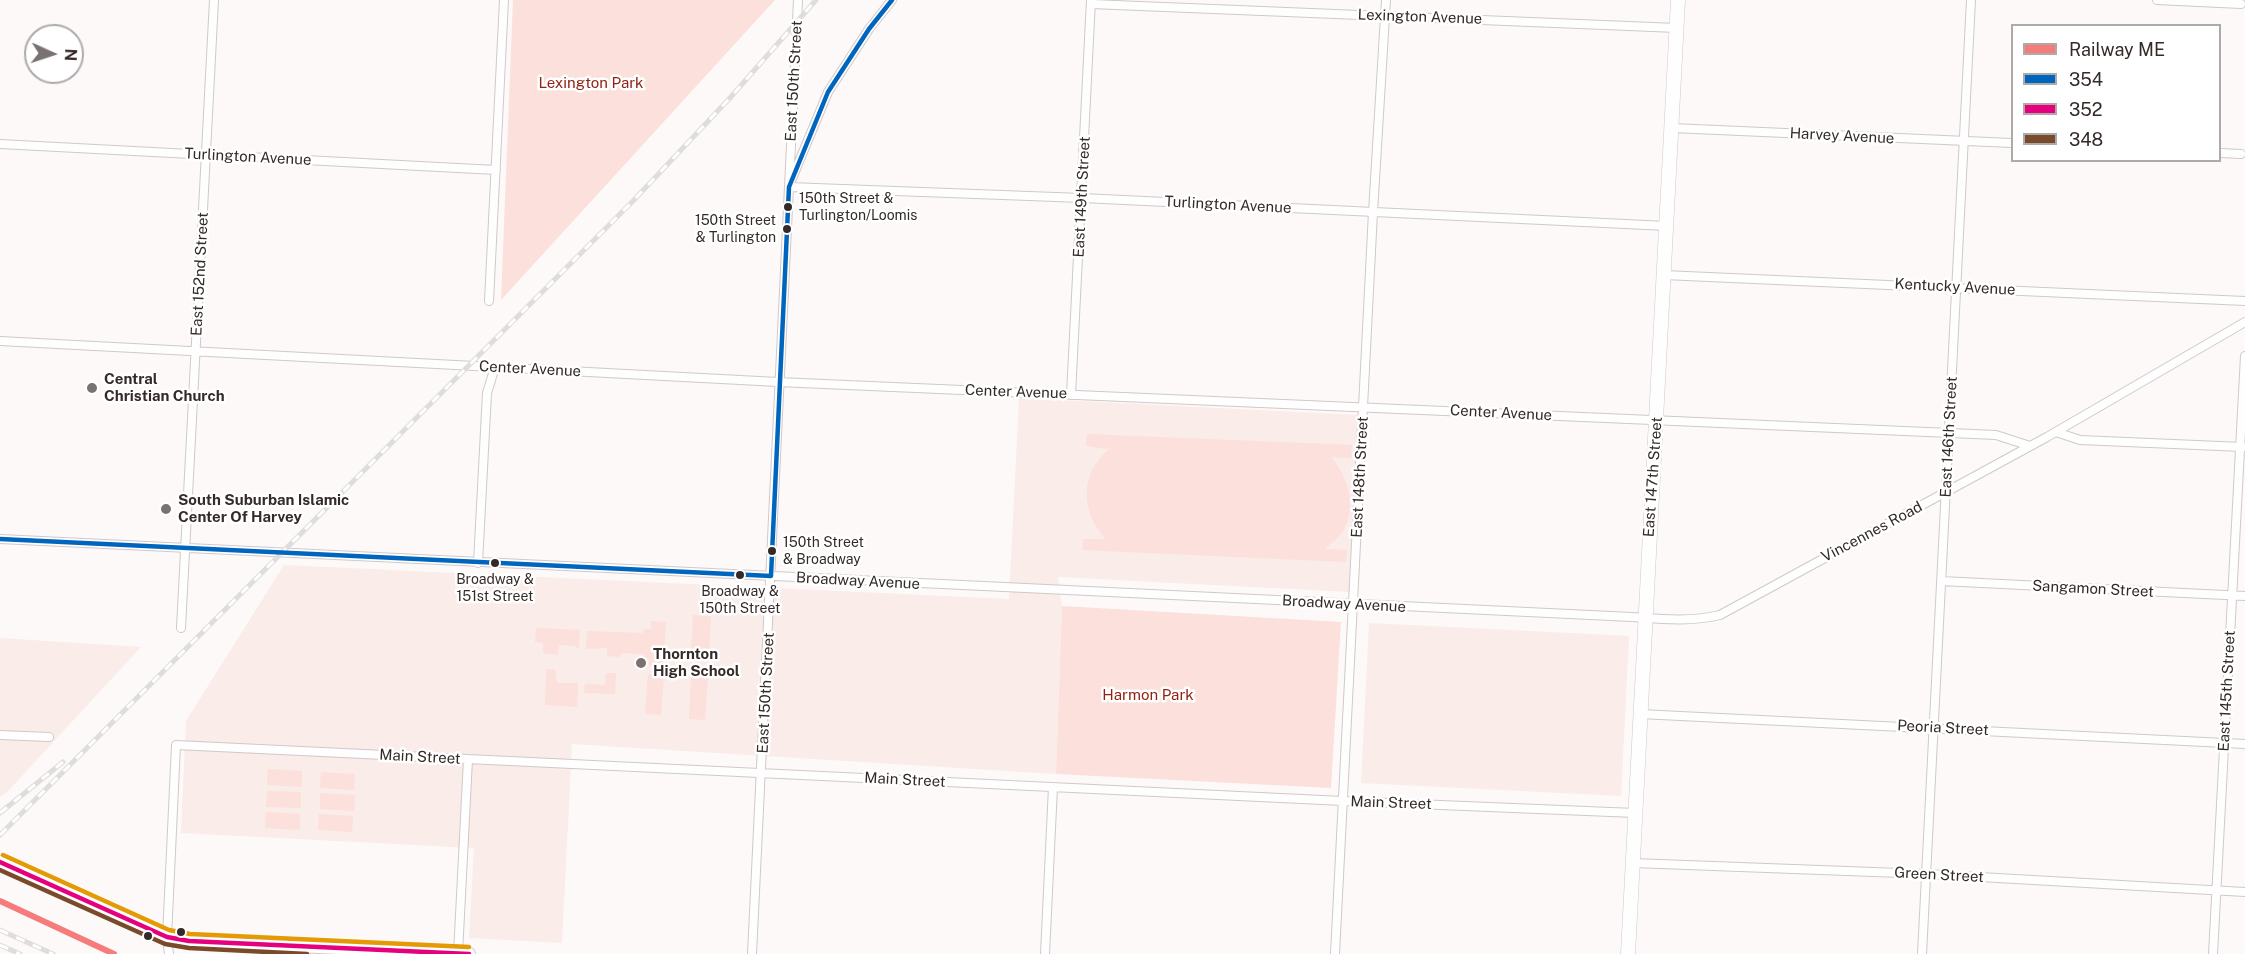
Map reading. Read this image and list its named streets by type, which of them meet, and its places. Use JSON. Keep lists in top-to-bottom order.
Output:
{
  "streets": {
    "main road": ["East 147th Street"],
    "street": [
      "Lexington Avenue",
      "East 150th Street",
      "Harvey Avenue",
      "Turlington Avenue",
      "East 149th Street",
      "East 152nd Street",
      "Kentucky Avenue",
      "Center Avenue",
      "East 146th Street",
      "East 148th Street",
      "Vincennes Road",
      "Broadway Avenue",
      "Sangamon Street",
      "East 145th Street",
      "Peoria Street",
      "Main Street",
      "Green Street"
    ]
  },
  "crossings": [
    ["Lexington Avenue", "East 149th Street"],
    ["Lexington Avenue", "East 148th Street"],
    ["Lexington Avenue", "East 147th Street"],
    ["East 150th Street", "Turlington Avenue"],
    ["East 150th Street", "Center Avenue"],
    ["East 150th Street", "Broadway Avenue"],
    ["East 150th Street", "Main Street"],
    ["Harvey Avenue", "East 146th Street"],
    ["Harvey Avenue", "East 147th Street"],
    ["Turlington Avenue", "East 149th Street"],
    ["Turlington Avenue", "East 152nd Street"],
    ["Turlington Avenue", "East 148th Street"],
    ["Turlington Avenue", "East 147th Street"],
    ["East 149th Street", "Center Avenue"],
    ["East 152nd Street", "Center Avenue"],
    ["East 152nd Street", "Broadway Avenue"],
    ["Kentucky Avenue", "East 146th Street"],
    ["Kentucky Avenue", "East 147th Street"],
    ["Center Avenue", "East 146th Street"],
    ["Center Avenue", "East 148th Street"],
    ["Center Avenue", "East 147th Street"],
    ["Center Avenue", "Vincennes Road"],
    ["East 146th Street", "Vincennes Road"],
    ["East 146th Street", "Sangamon Street"],
    ["East 146th Street", "Peoria Street"],
    ["East 146th Street", "Green Street"],
    ["East 148th Street", "Broadway Avenue"],
    ["East 148th Street", "Main Street"],
    ["East 147th Street", "Vincennes Road"],
    ["East 147th Street", "Broadway Avenue"],
    ["East 147th Street", "Peoria Street"],
    ["East 147th Street", "Main Street"],
    ["East 147th Street", "Green Street"],
    ["Vincennes Road", "Broadway Avenue"],
    ["Sangamon Street", "East 145th Street"],
    ["East 145th Street", "Peoria Street"],
    ["East 145th Street", "Green Street"]
  ],
  "parks": ["Lexington Park", "Harmon Park"],
  "places": [
    "150th Street & Turlington/Loomis",
    "150th Street & Turlington",
    "Central Christian Church",
    "South Suburban Islamic Center Of Harvey",
    "150th Street & Broadway",
    "Broadway & 151st Street",
    "Broadway & 150th Street",
    "Thornton High School"
  ],
  "lines": [
    "transit line 354",
    "transit line 352",
    "transit line 348",
    "rail line ME"
  ],
  "legend": [
    "Railway ME",
    "354",
    "352",
    "348"
  ],
  "north": "right"
}
